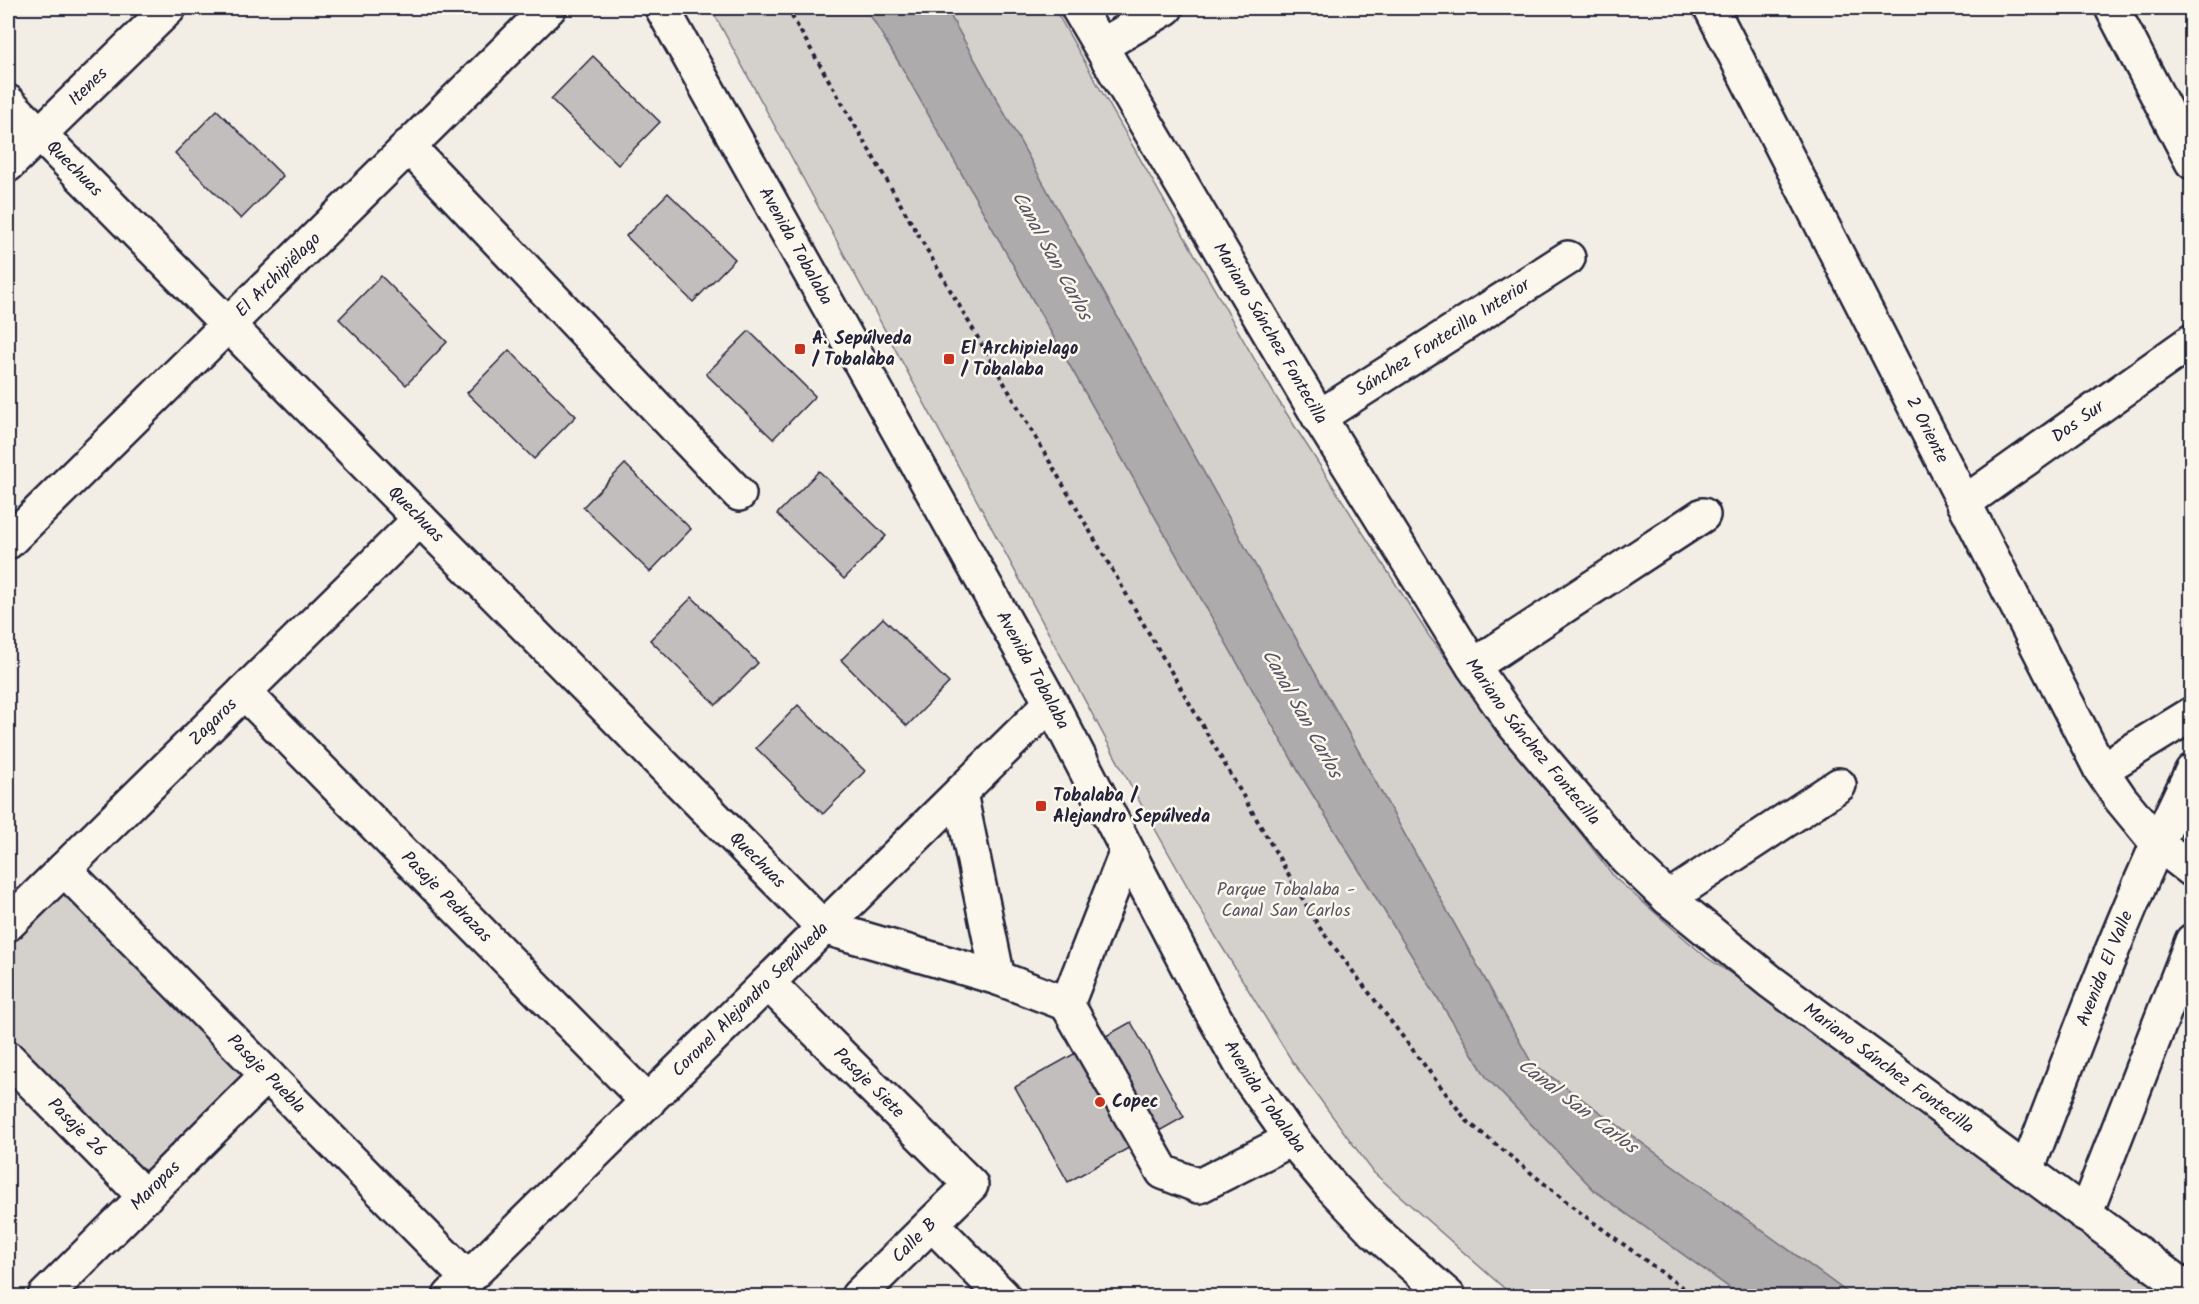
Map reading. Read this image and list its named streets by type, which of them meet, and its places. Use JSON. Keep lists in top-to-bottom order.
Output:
{
  "streets": {
    "street": [
      "Itenes",
      "Quechuas",
      "Avenida Tobalaba",
      "El Archipiélago",
      "Mariano Sánchez Fontecilla",
      "Sánchez Fontecilla Interior",
      "Dos Sur",
      "2 Oriente",
      "Zagaros",
      "Pasaje Pedrazas",
      "Avenida El Valle",
      "Coronel Alejandro Sepúlveda",
      "Pasaje Puebla",
      "Pasaje Siete",
      "Pasaje 26",
      "Maropas",
      "Calle B"
    ]
  },
  "crossings": [
    ["Itenes", "Quechuas"],
    ["Quechuas", "El Archipiélago"],
    ["Quechuas", "Zagaros"],
    ["Quechuas", "Coronel Alejandro Sepúlveda"],
    ["Avenida Tobalaba", "Coronel Alejandro Sepúlveda"],
    ["Mariano Sánchez Fontecilla", "Sánchez Fontecilla Interior"],
    ["Mariano Sánchez Fontecilla", "Avenida El Valle"],
    ["Dos Sur", "2 Oriente"],
    ["2 Oriente", "Avenida El Valle"],
    ["Zagaros", "Pasaje Pedrazas"],
    ["Zagaros", "Pasaje Puebla"],
    ["Pasaje Pedrazas", "Coronel Alejandro Sepúlveda"],
    ["Coronel Alejandro Sepúlveda", "Pasaje Puebla"],
    ["Coronel Alejandro Sepúlveda", "Pasaje Siete"],
    ["Pasaje Puebla", "Maropas"],
    ["Pasaje Siete", "Calle B"],
    ["Pasaje 26", "Maropas"]
  ],
  "water": ["Canal San Carlos"],
  "parks": ["Parque Tobalaba - Canal San Carlos"],
  "places": {
    "transit": ["A. Sepúlveda / Tobalaba", "El Archipielago / Tobalaba", "Tobalaba / Alejandro Sepúlveda"],
    "other": ["Copec"]
  }
}
